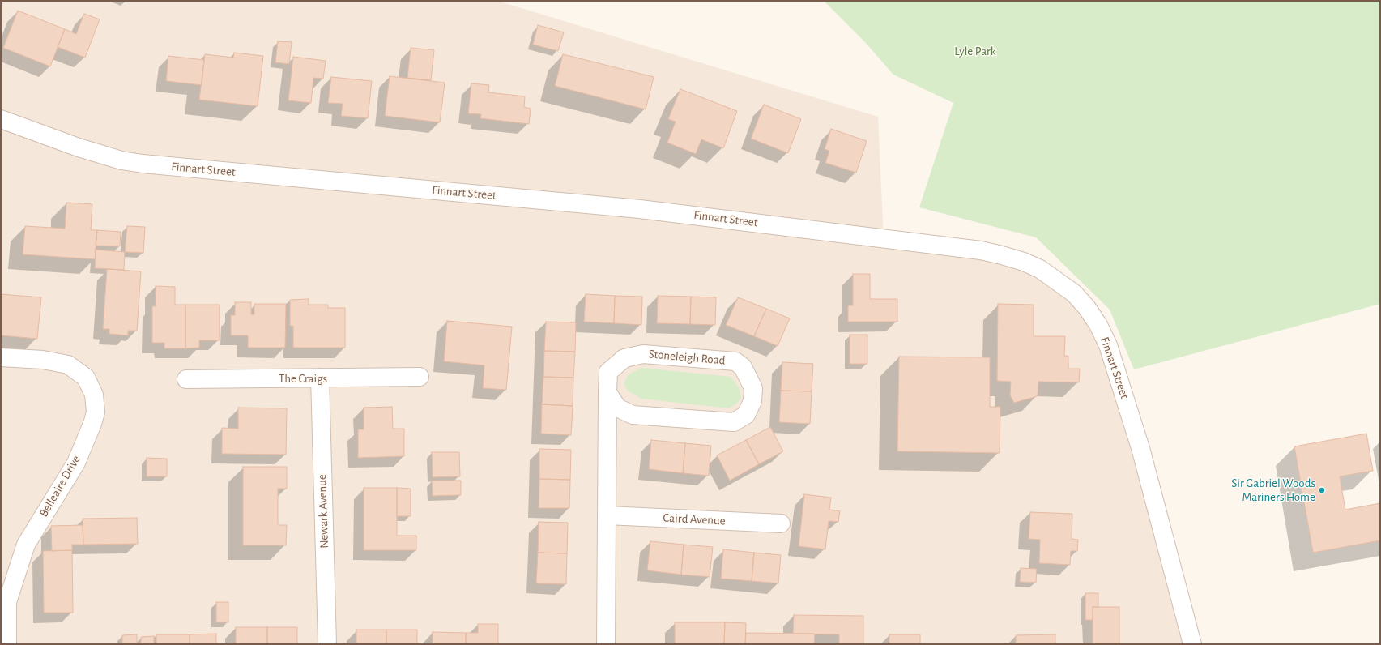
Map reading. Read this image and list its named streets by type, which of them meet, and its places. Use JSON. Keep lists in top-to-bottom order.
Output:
{
  "streets": {
    "street": [
      "Finnart Street",
      "Stoneleigh Road",
      "The Craigs",
      "Belleaire Drive",
      "Newark Avenue",
      "Caird Avenue"
    ]
  },
  "crossings": [
    ["Stoneleigh Road", "Caird Avenue"],
    ["The Craigs", "Newark Avenue"]
  ],
  "parks": ["Lyle Park"],
  "places": ["Sir Gabriel Woods Mariners Home"]
}
